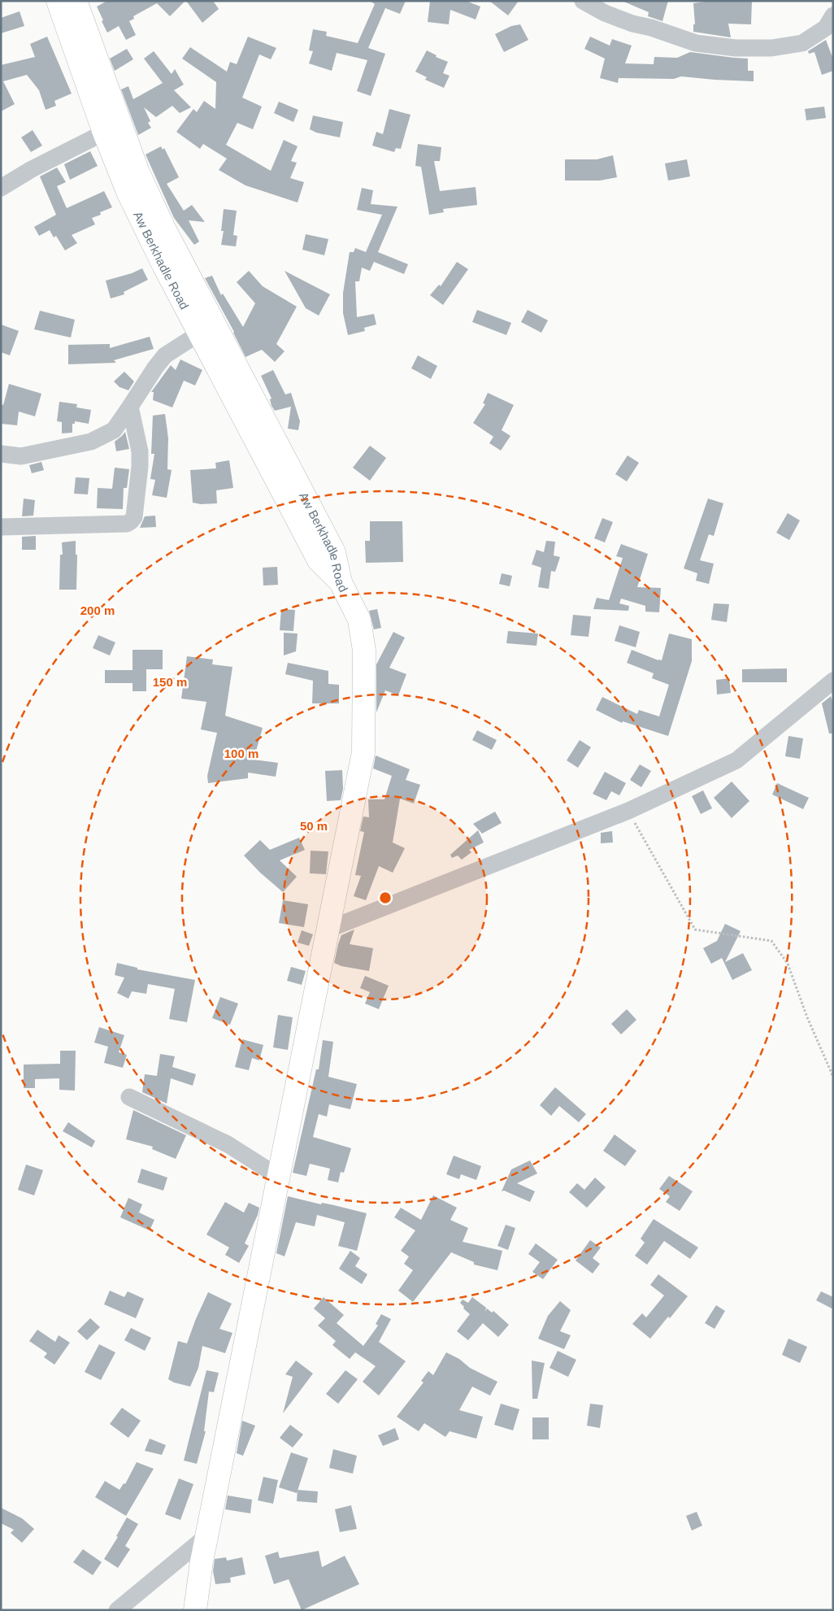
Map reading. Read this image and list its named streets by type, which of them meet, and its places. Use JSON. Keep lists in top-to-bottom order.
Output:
{
  "streets": {
    "main road": ["Aw Berkhadle Road"]
  },
  "rings": [
    "200 m",
    "150 m",
    "100 m",
    "50 m"
  ]
}
